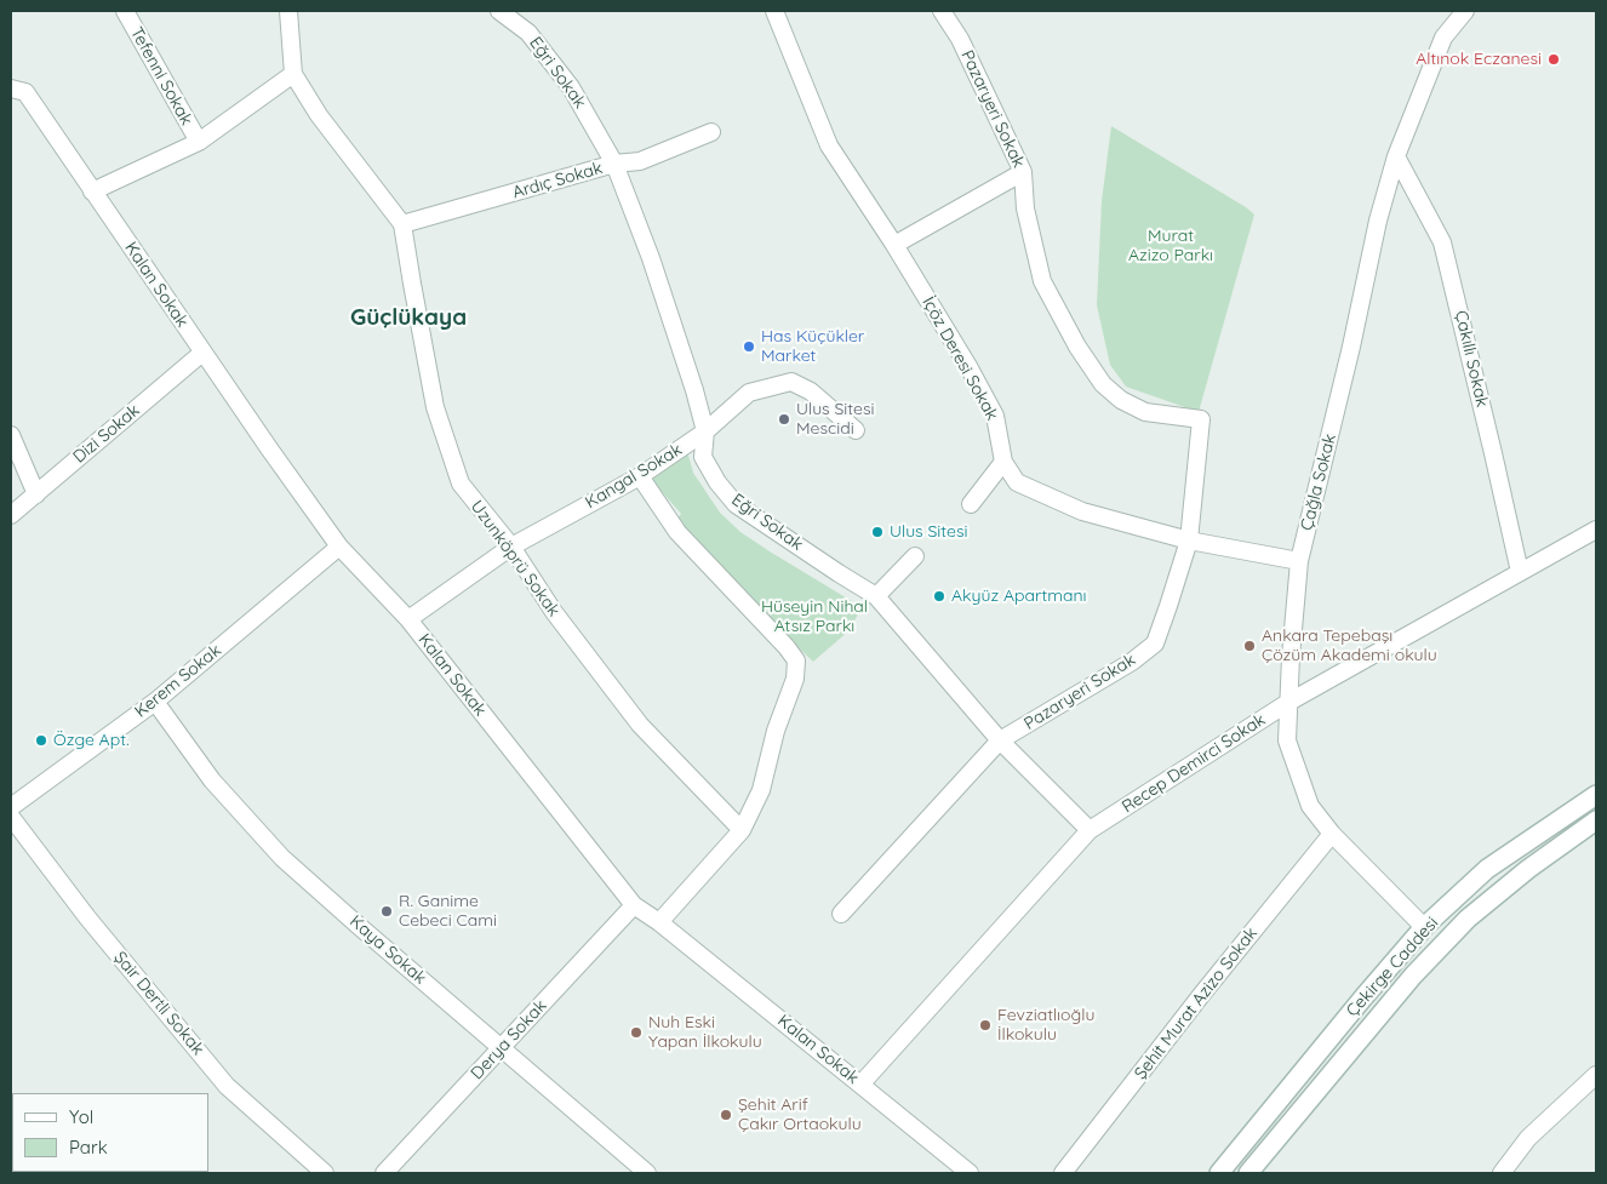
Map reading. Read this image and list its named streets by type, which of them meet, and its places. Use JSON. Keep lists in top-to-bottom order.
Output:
{
  "streets": {
    "main road": ["Çekirge Caddesi"],
    "street": [
      "Eğri Sokak",
      "Tefenni Sokak",
      "Pazaryeri Sokak",
      "Ardıç Sokak",
      "Kalan Sokak",
      "İçöz Deresi Sokak",
      "Çakıllı Sokak",
      "Dizi Sokak",
      "Kangal Sokak",
      "Çağla Sokak",
      "Uzunköprü Sokak",
      "Kerem Sokak",
      "Recep Demirci Sokak",
      "Kaya Sokak",
      "Şair Dertli Sokak",
      "Şehit Murat Azizo Sokak",
      "Derya Sokak"
    ]
  },
  "crossings": [
    ["Eğri Sokak", "Pazaryeri Sokak"],
    ["Eğri Sokak", "Ardıç Sokak"],
    ["Eğri Sokak", "Kangal Sokak"],
    ["Eğri Sokak", "Recep Demirci Sokak"],
    ["Pazaryeri Sokak", "İçöz Deresi Sokak"],
    ["Ardıç Sokak", "Uzunköprü Sokak"],
    ["Kalan Sokak", "Dizi Sokak"],
    ["Kalan Sokak", "Kangal Sokak"],
    ["Kalan Sokak", "Kerem Sokak"],
    ["Kalan Sokak", "Recep Demirci Sokak"],
    ["Kalan Sokak", "Derya Sokak"],
    ["İçöz Deresi Sokak", "Çağla Sokak"],
    ["Çakıllı Sokak", "Çağla Sokak"],
    ["Çakıllı Sokak", "Recep Demirci Sokak"],
    ["Kangal Sokak", "Uzunköprü Sokak"],
    ["Çağla Sokak", "Recep Demirci Sokak"],
    ["Çağla Sokak", "Çekirge Caddesi"],
    ["Çağla Sokak", "Şehit Murat Azizo Sokak"],
    ["Kerem Sokak", "Kaya Sokak"],
    ["Kaya Sokak", "Derya Sokak"]
  ],
  "districts": ["Güçlükaya"],
  "parks": ["Murat Azizo Parkı", "Hüseyin Nihal Atsız Parkı"],
  "places": [
    "Altınok Eczanesi",
    "Has Küçükler Market",
    "Ulus Sitesi Mescidi",
    "Ulus Sitesi",
    "Akyüz Apartmanı",
    "Ankara Tepebaşı Çözüm Akademi okulu",
    "Özge Apt.",
    "R. Ganime Cebeci Cami",
    "Fevziatlıoğlu İlkokulu",
    "Nuh Eski Yapan İlkokulu",
    "Şehit Arif Çakır Ortaokulu"
  ],
  "legend": ["Yol", "Park"]
}
